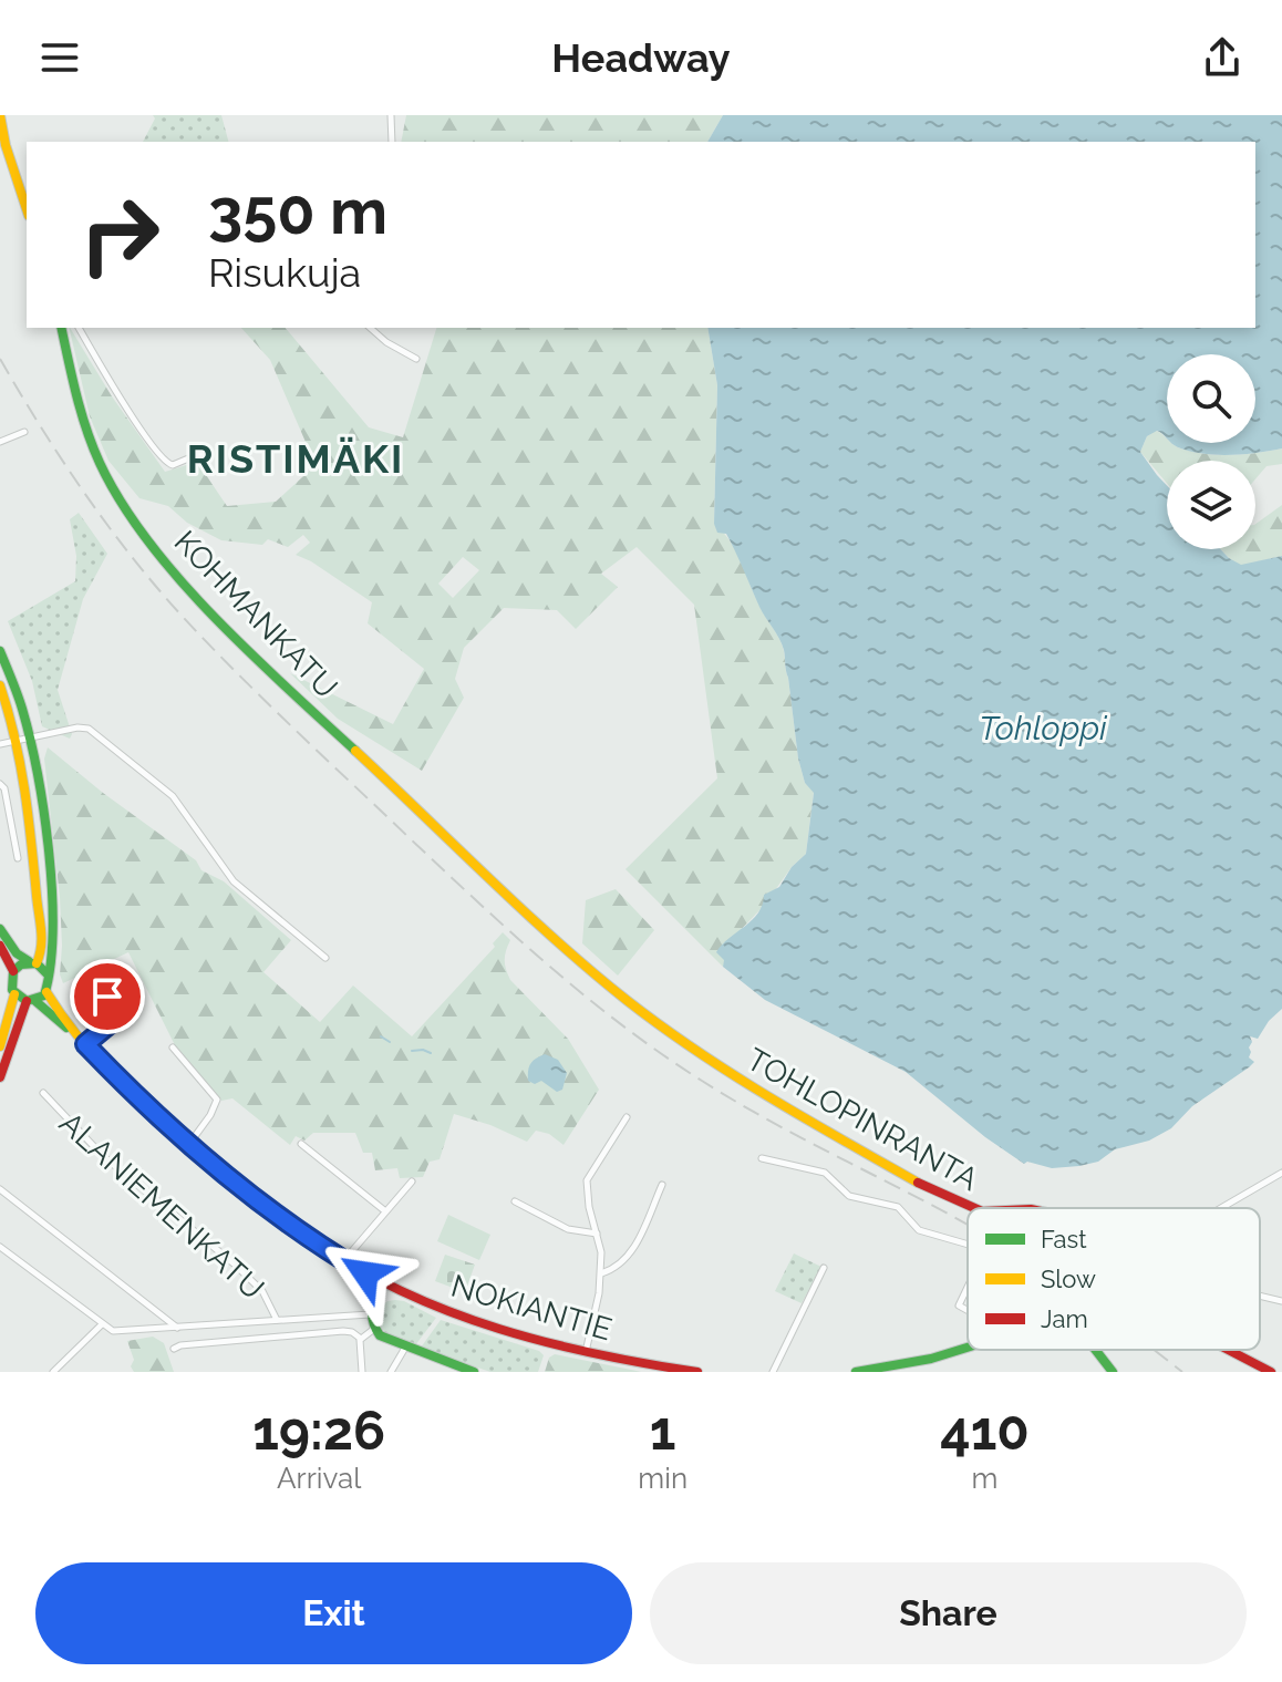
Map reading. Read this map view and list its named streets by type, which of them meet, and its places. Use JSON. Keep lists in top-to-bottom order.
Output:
{
  "streets": {
    "main road": ["KOHMANKATU", "TOHLOPINRANTA", "NOKIANTIE"],
    "street": ["ALANIEMENKATU"]
  },
  "crossings": [
    ["KOHMANKATU", "TOHLOPINRANTA"]
  ],
  "districts": ["RISTIMÄKI"],
  "water": ["Tohloppi"],
  "legend": ["Fast", "Slow", "Jam"],
  "page": {
    "header": "Headway",
    "turn": ["350 m", "Risukuja"],
    "eta": [
      "19:26",
      "Arrival",
      "1",
      "min",
      "410",
      "m"
    ],
    "buttons": ["Exit", "Share"]
  }
}
